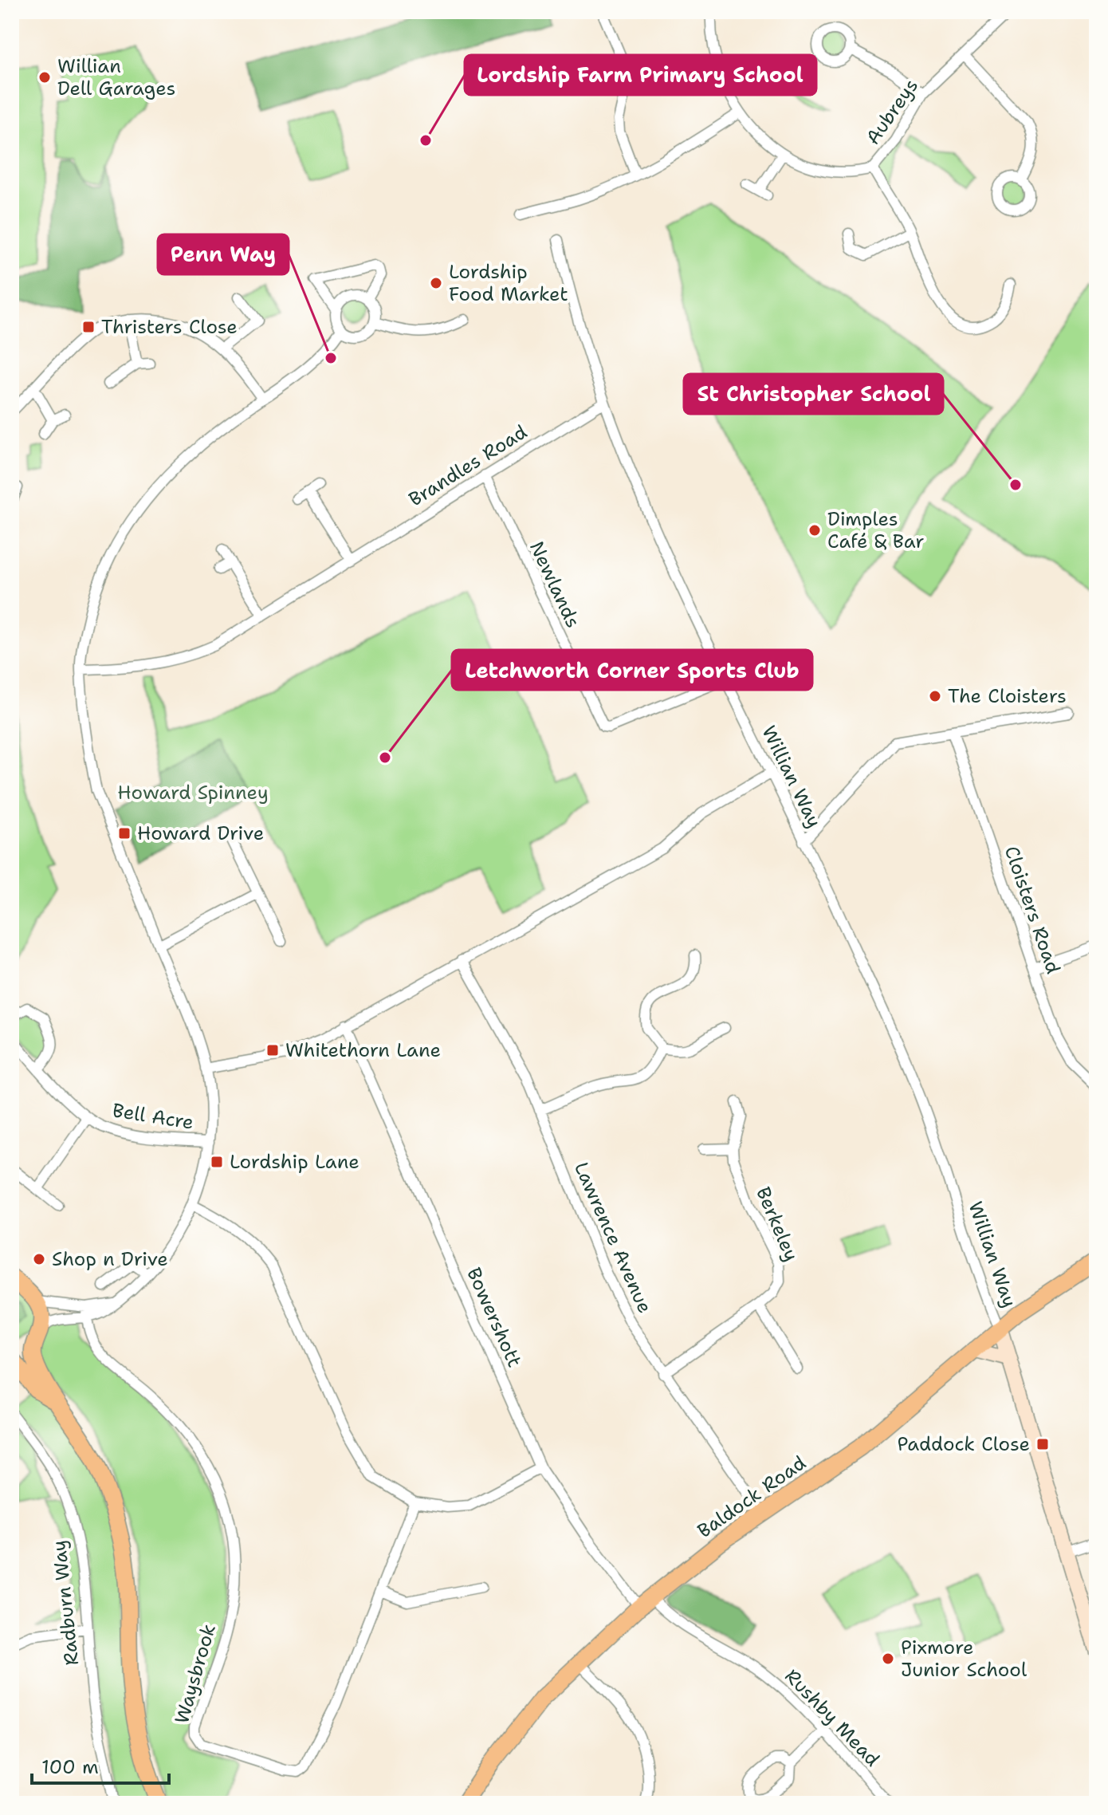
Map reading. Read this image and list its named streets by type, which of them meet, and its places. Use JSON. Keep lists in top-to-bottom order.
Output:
{
  "streets": {
    "main road": ["Baldock Road"],
    "street": [
      "Aubreys",
      "Brandles Road",
      "Newlands",
      "Willian Way",
      "Cloisters Road",
      "Bell Acre",
      "Berkeley",
      "Lawrence Avenue",
      "Bowershott",
      "Radburn Way",
      "Waysbrook",
      "Rushby Mead"
    ]
  },
  "crossings": [
    ["Brandles Road", "Newlands"],
    ["Brandles Road", "Willian Way"],
    ["Newlands", "Willian Way"],
    ["Willian Way", "Baldock Road"],
    ["Berkeley", "Lawrence Avenue"],
    ["Lawrence Avenue", "Baldock Road"],
    ["Bowershott", "Baldock Road"],
    ["Bowershott", "Rushby Mead"],
    ["Baldock Road", "Rushby Mead"]
  ],
  "parks": ["Howard Spinney"],
  "places": {
    "other": [
      "Willian Dell Garages",
      "Lordship Farm Primary School",
      "Lordship Food Market",
      "Penn Way",
      "St Christopher School",
      "Dimples Café & Bar",
      "The Cloisters",
      "Letchworth Corner Sports Club",
      "Shop n Drive",
      "Pixmore Junior School"
    ],
    "transit": [
      "Thristers Close",
      "Howard Drive",
      "Whitethorn Lane",
      "Lordship Lane",
      "Paddock Close"
    ]
  },
  "scale_bar": "100 m"
}
